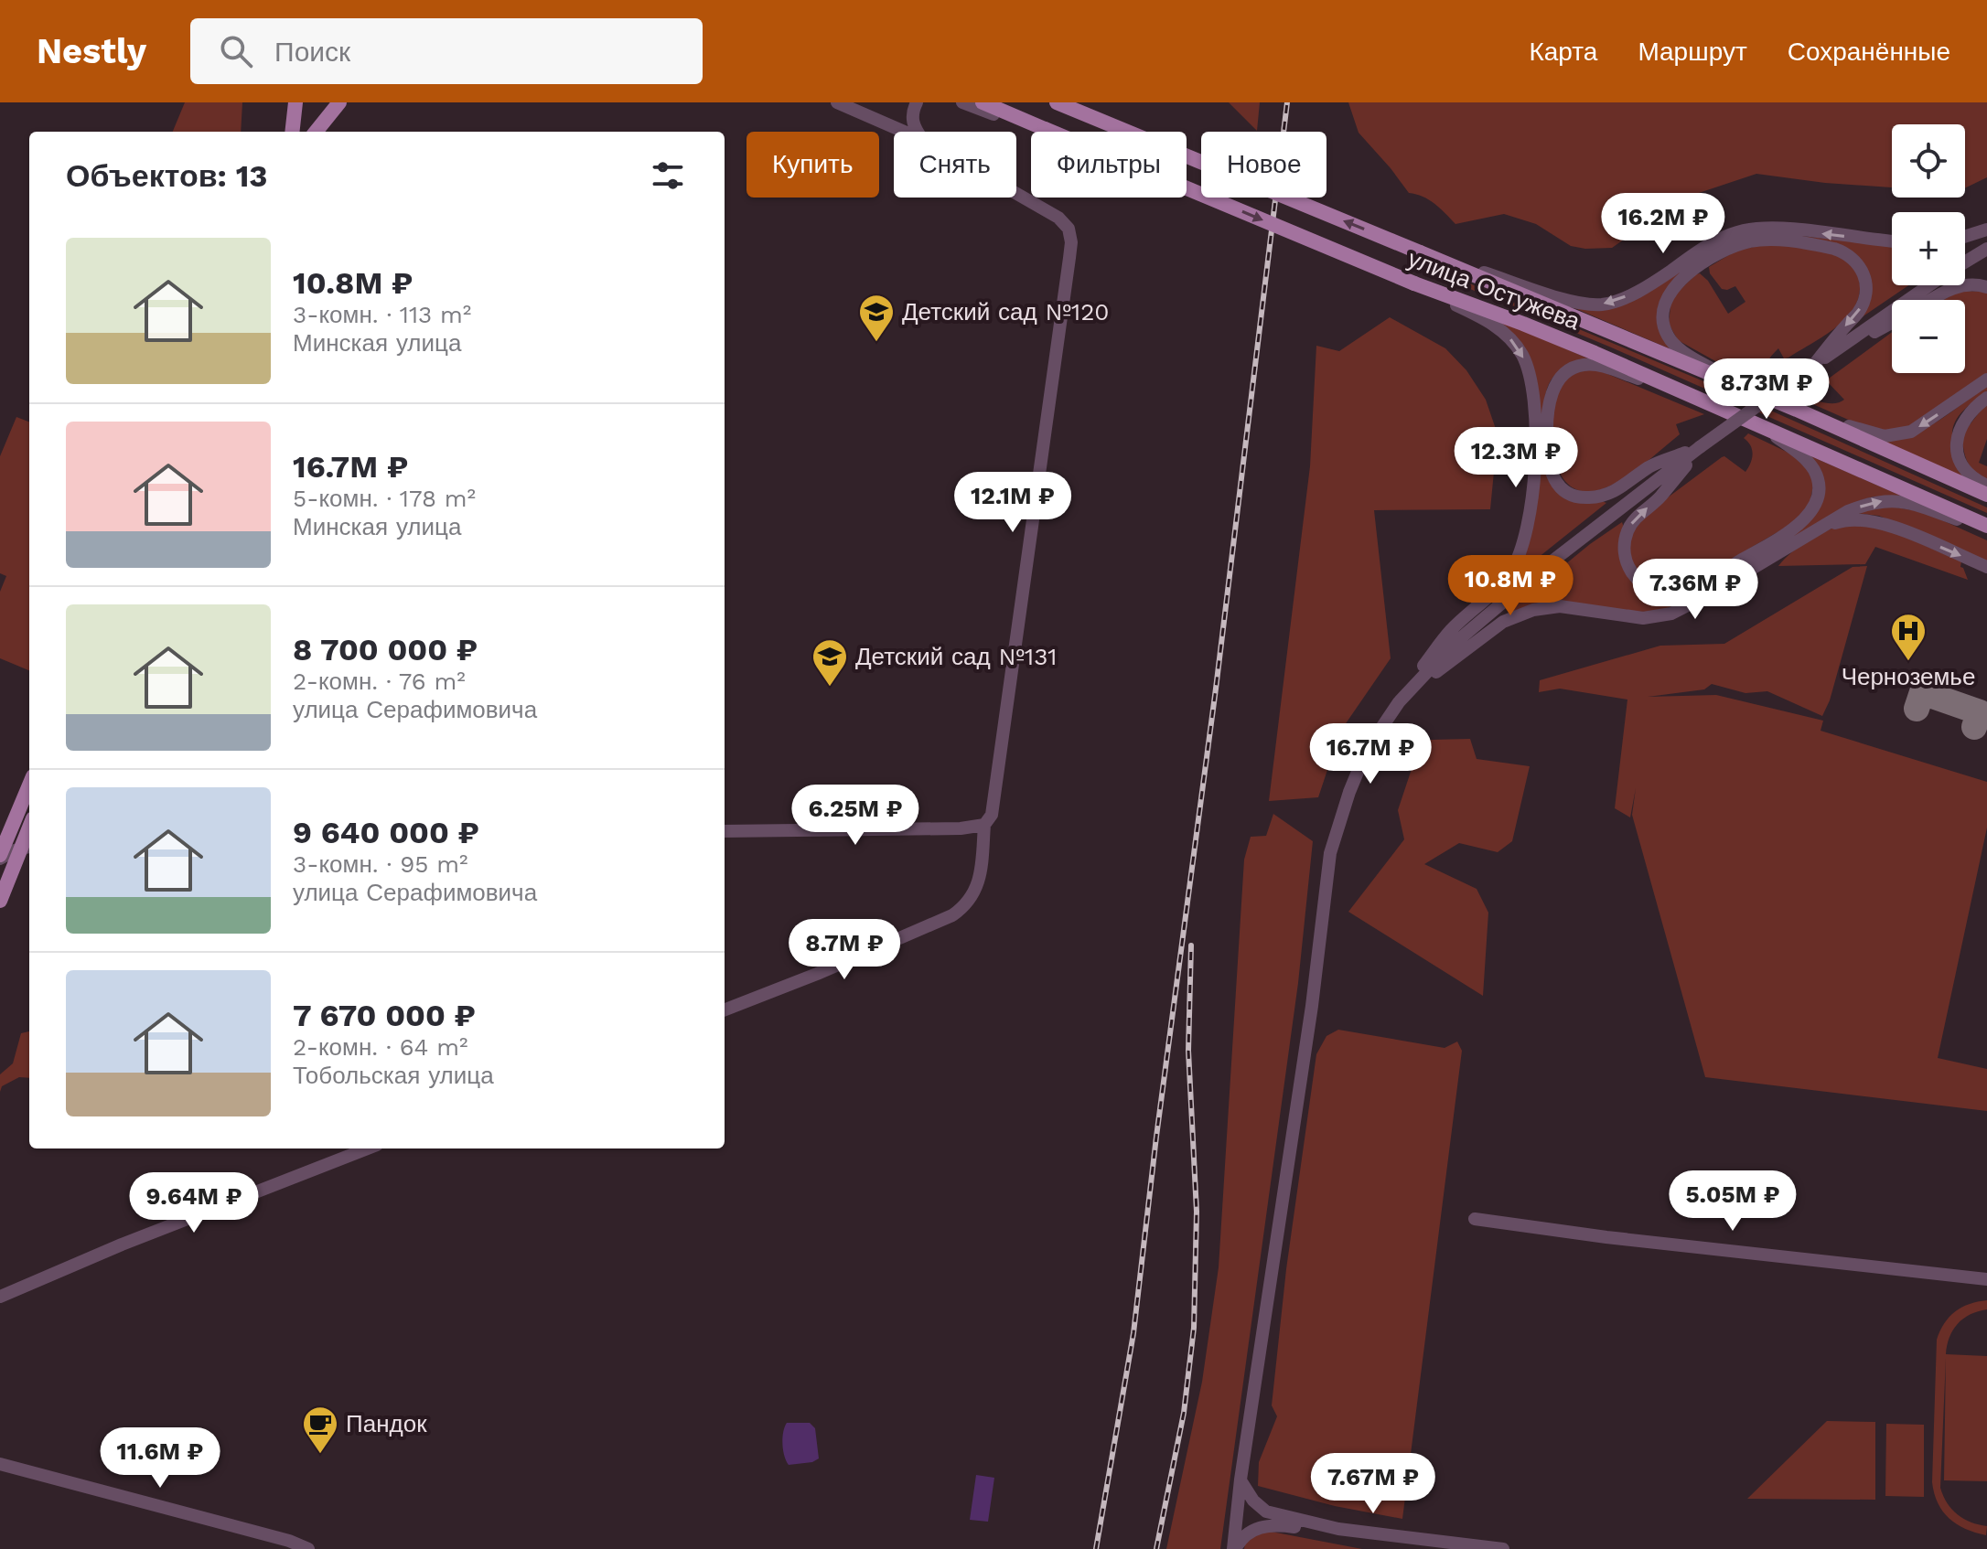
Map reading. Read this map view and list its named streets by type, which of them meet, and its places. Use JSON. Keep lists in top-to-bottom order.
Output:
{
  "streets": {
    "main road": ["улица Остужева"]
  },
  "places": {
    "school or university": ["Детский сад №120", "Детский сад №131"],
    "hospital": ["Черноземье"],
    "cafe": ["Пандок"]
  },
  "page": {
    "header": "Nestly",
    "search": "Поиск",
    "nav": ["Карта", "Маршрут", "Сохранённые"],
    "map_buttons": ["+", "−"],
    "chip": [
      "Купить",
      "Снять",
      "Фильтры",
      "Новое"
    ],
    "heading": "Объектов: 13",
    "price": [
      "16.2M ₽",
      "8.73M ₽",
      "12.3M ₽",
      "12.1M ₽",
      "10.8M ₽",
      "7.36M ₽",
      "16.7M ₽",
      "6.25M ₽",
      "8.7M ₽",
      "5.05M ₽",
      "9.64M ₽",
      "11.6M ₽",
      "7.67M ₽"
    ],
    "list": [
      {
        "name": "10.8M ₽",
        "note": "3-комн. · 113 m² · Минская улица"
      },
      {
        "name": "16.7M ₽",
        "note": "5-комн. · 178 m² · Минская улица"
      },
      {
        "name": "8 700 000 ₽",
        "note": "2-комн. · 76 m² · улица Серафимовича"
      },
      {
        "name": "9 640 000 ₽",
        "note": "3-комн. · 95 m² · улица Серафимовича"
      },
      {
        "name": "7 670 000 ₽",
        "note": "2-комн. · 64 m² · Тобольская улица"
      }
    ]
  }
}
